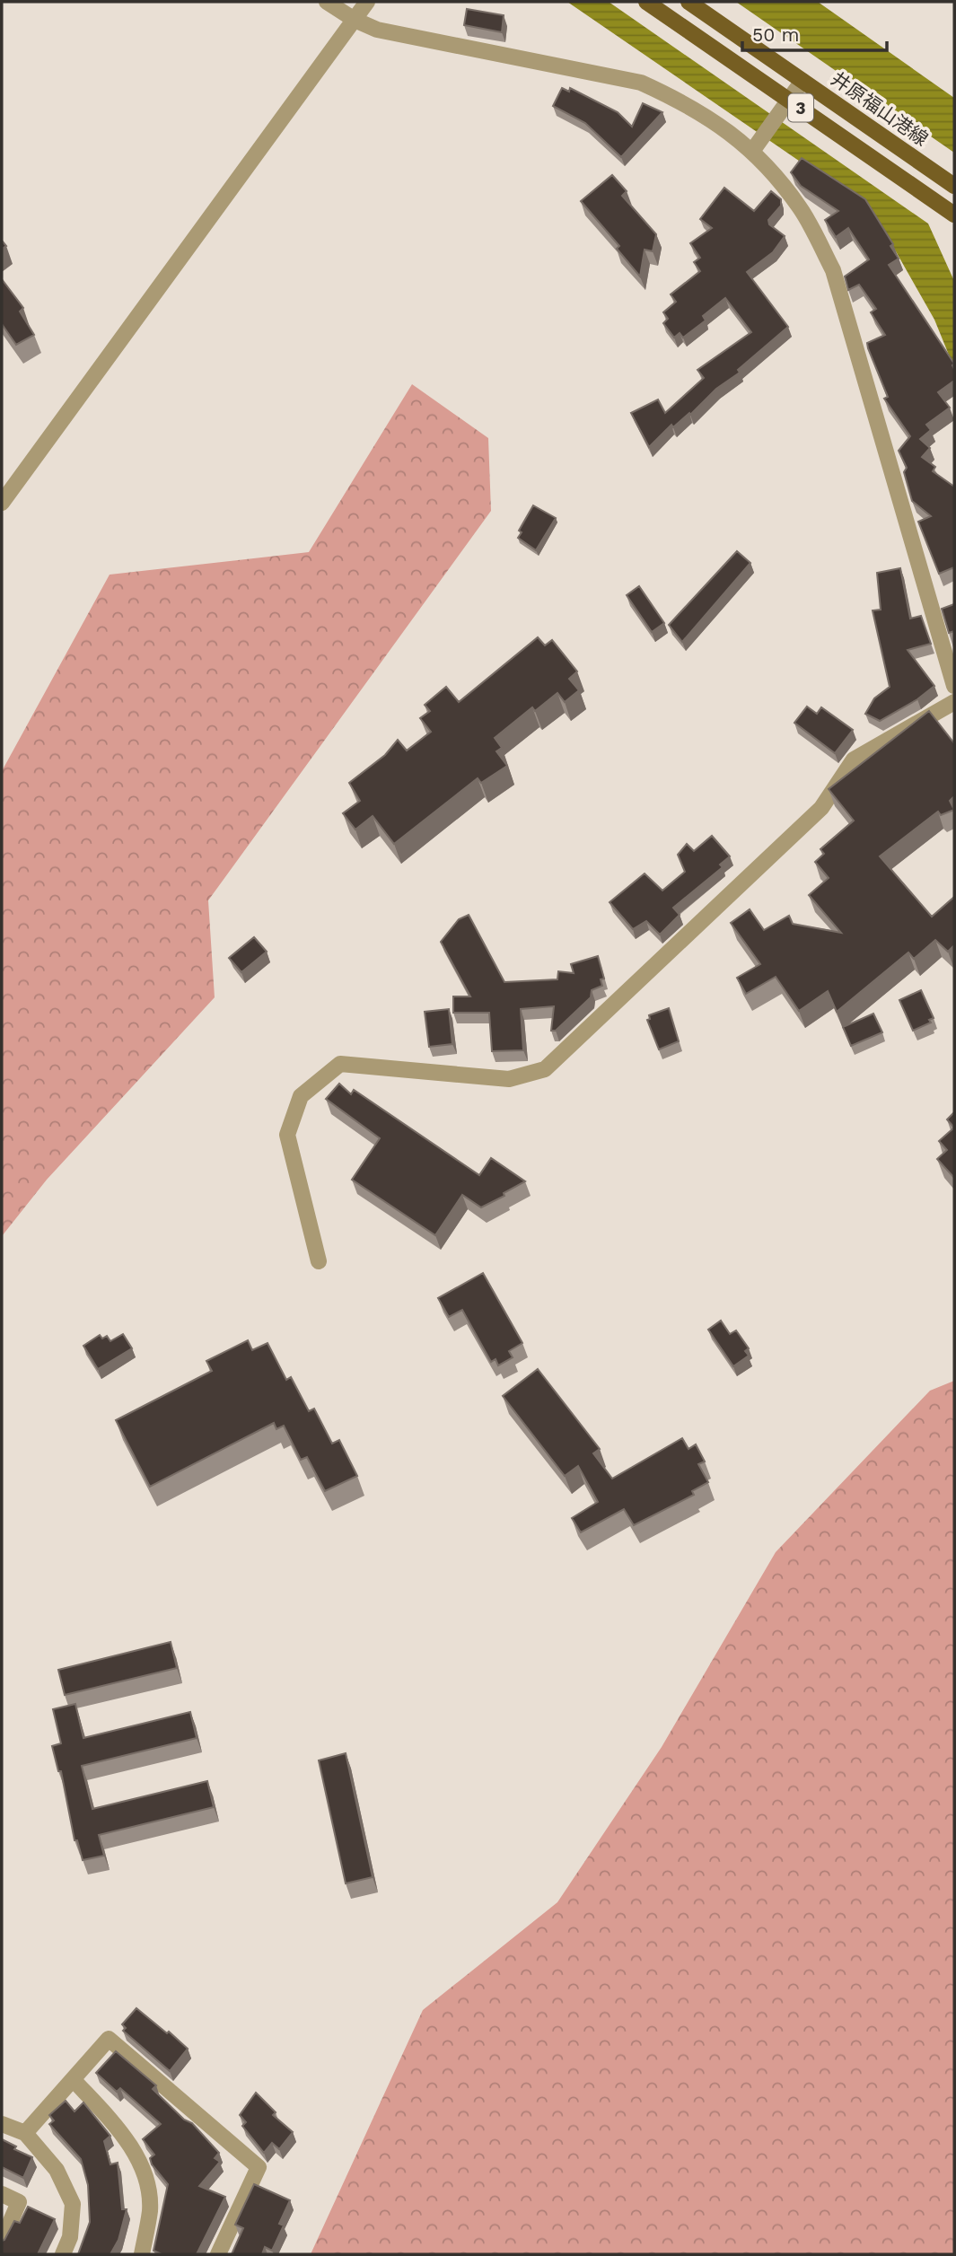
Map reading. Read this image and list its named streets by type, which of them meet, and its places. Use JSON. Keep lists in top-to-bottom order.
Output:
{
  "streets": {
    "main road": ["3", "井原福山港線"]
  },
  "scale_bar": "50 m"
}
